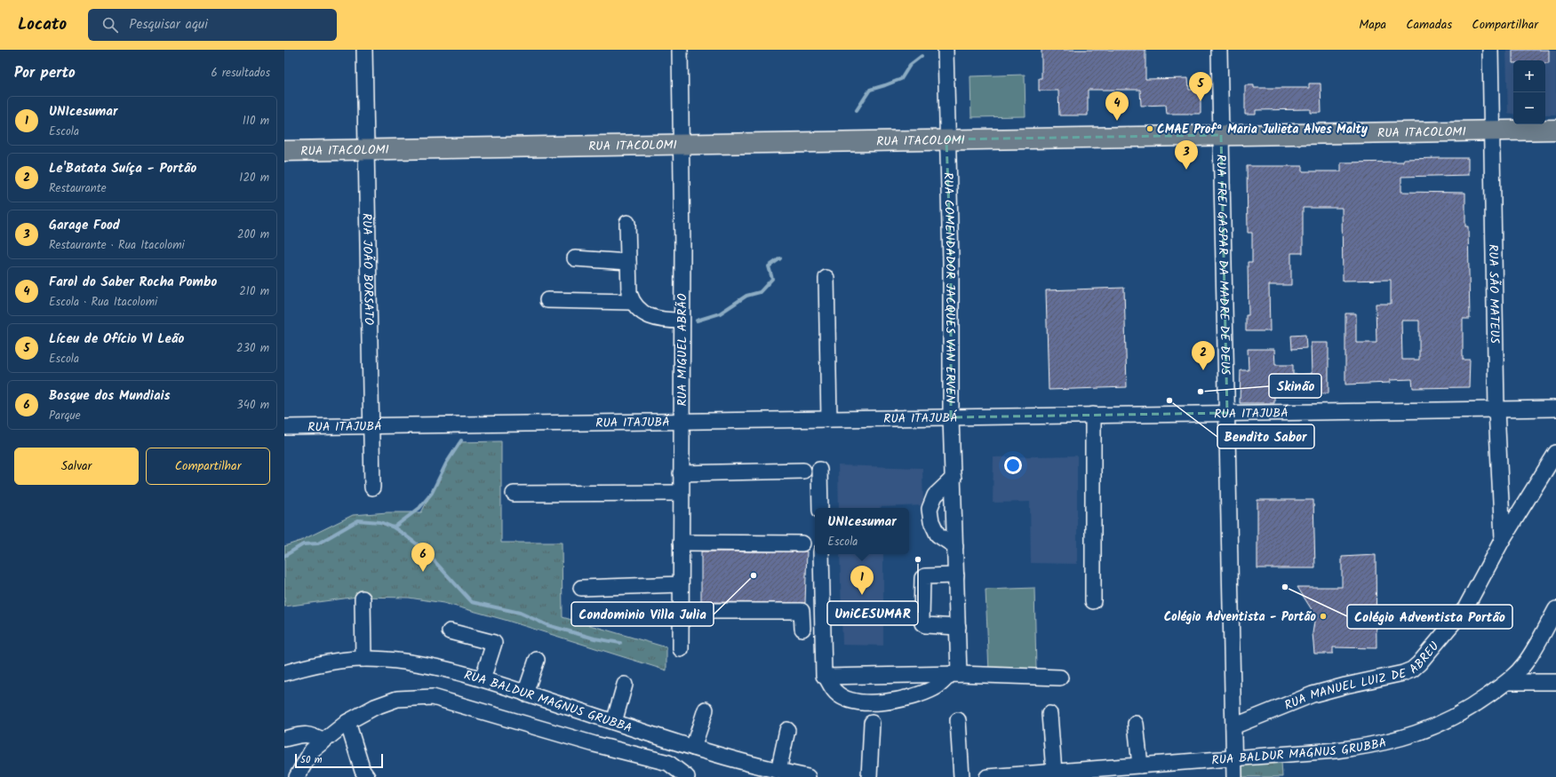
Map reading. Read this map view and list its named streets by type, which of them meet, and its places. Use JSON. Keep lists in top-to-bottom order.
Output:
{
  "streets": {
    "main road": ["RUA ITACOLOMI"],
    "street": [
      "RUA FREI GASPAR DA MADRE DE DEUS",
      "RUA JOÃO BORSATO",
      "RUA COMENDADOR JACQUES VAN ERVEN",
      "RUA SÃO MATEUS",
      "RUA MIGUEL ABRÃO",
      "RUA ITAJUBÁ",
      "RUA MANUEL LUIZ DE ABREU",
      "RUA BALDUR MAGNUS GRUBBA"
    ]
  },
  "crossings": [
    ["RUA ITACOLOMI", "RUA FREI GASPAR DA MADRE DE DEUS"],
    ["RUA ITACOLOMI", "RUA JOÃO BORSATO"],
    ["RUA ITACOLOMI", "RUA COMENDADOR JACQUES VAN ERVEN"],
    ["RUA ITACOLOMI", "RUA SÃO MATEUS"],
    ["RUA ITACOLOMI", "RUA MIGUEL ABRÃO"],
    ["RUA FREI GASPAR DA MADRE DE DEUS", "RUA ITAJUBÁ"],
    ["RUA FREI GASPAR DA MADRE DE DEUS", "RUA MANUEL LUIZ DE ABREU"],
    ["RUA FREI GASPAR DA MADRE DE DEUS", "RUA BALDUR MAGNUS GRUBBA"],
    ["RUA JOÃO BORSATO", "RUA ITAJUBÁ"],
    ["RUA COMENDADOR JACQUES VAN ERVEN", "RUA ITAJUBÁ"],
    ["RUA SÃO MATEUS", "RUA ITAJUBÁ"],
    ["RUA SÃO MATEUS", "RUA MANUEL LUIZ DE ABREU"],
    ["RUA MIGUEL ABRÃO", "RUA ITAJUBÁ"]
  ],
  "places": [
    "CMAE Profª Maria Julieta Alves Malty",
    "Skinão",
    "Bendito Sabor",
    "UniCESUMAR",
    "Condominio Villa Julia",
    "Colégio Adventista Portão",
    "Colégio Adventista - Portão"
  ],
  "scale_bar": "50 m",
  "page": {
    "header": "Locato",
    "search": "Pesquisar aqui",
    "nav": ["Mapa", "Camadas", "Compartilhar"],
    "heading": ["Por perto", "6 resultados"],
    "map_buttons": ["+", "−"],
    "pins": [
      "5",
      "4",
      "3",
      "2",
      "6",
      "1"
    ],
    "list": [
      {
        "mark": "1",
        "name": "UNIcesumar",
        "note": "Escola",
        "value": "110 m"
      },
      {
        "mark": "2",
        "name": "Le'Batata Suíça - Portão",
        "note": "Restaurante",
        "value": "120 m"
      },
      {
        "mark": "3",
        "name": "Garage Food",
        "note": "Restaurante · Rua Itacolomi",
        "value": "200 m"
      },
      {
        "mark": "4",
        "name": "Farol do Saber Rocha Pombo",
        "note": "Escola · Rua Itacolomi",
        "value": "210 m"
      },
      {
        "mark": "5",
        "name": "Líceu de Ofício Vl Leão",
        "note": "Escola",
        "value": "230 m"
      },
      {
        "mark": "6",
        "name": "Bosque dos Mundiais",
        "note": "Parque",
        "value": "340 m"
      }
    ],
    "buttons": ["Salvar", "Compartilhar"],
    "popup": ["UNIcesumar", "Escola"],
    "scale": "50 m"
  }
}
